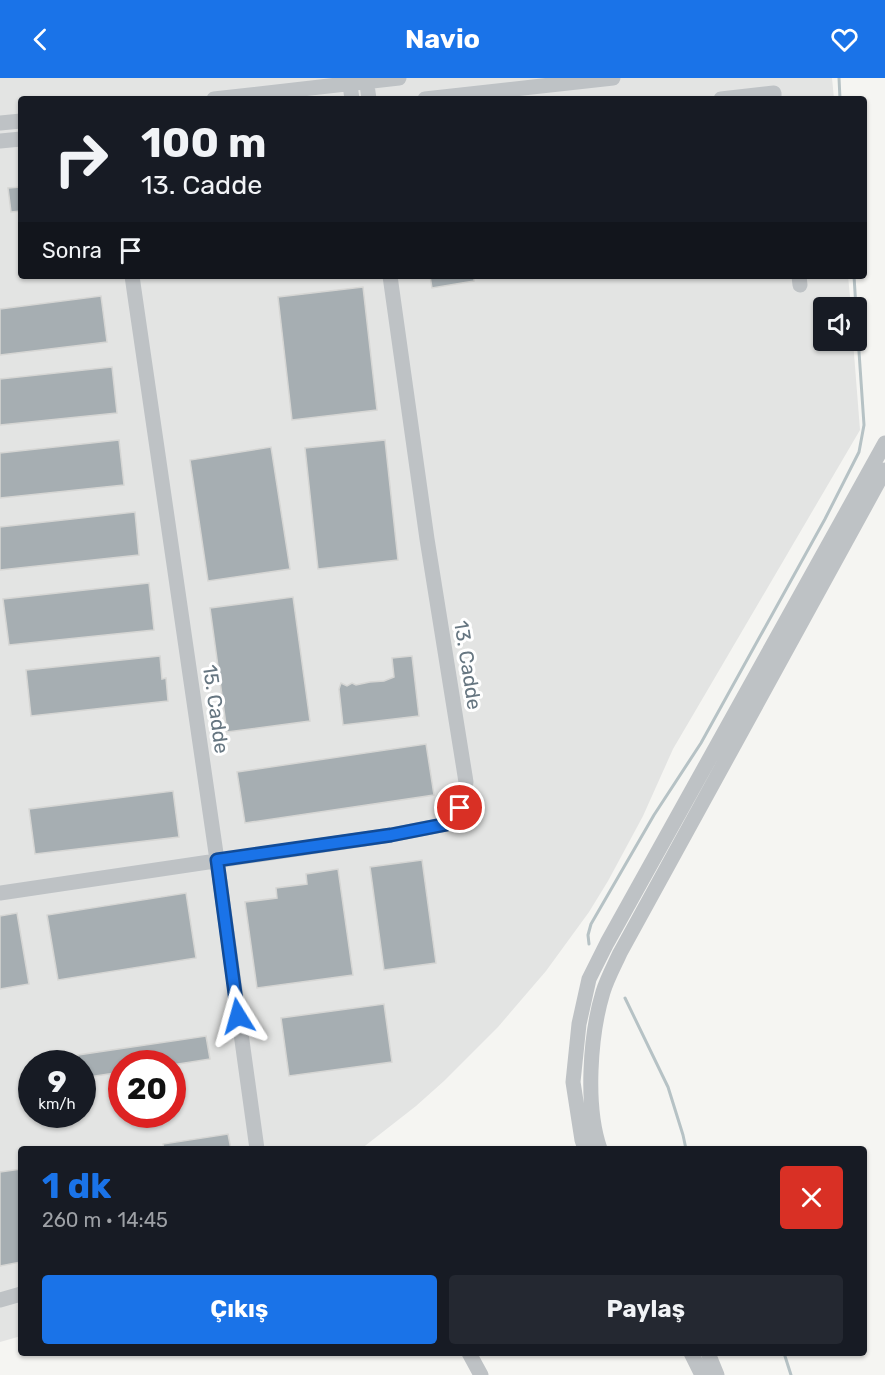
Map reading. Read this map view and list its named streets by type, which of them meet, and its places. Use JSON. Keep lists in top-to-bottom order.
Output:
{
  "streets": {
    "street": ["13. Cadde", "15. Cadde"]
  },
  "crossings": [
    ["13. Cadde", "15. Cadde"]
  ],
  "page": {
    "header": "Navio",
    "turn": ["100 m", "13. Cadde"],
    "then": "Sonra",
    "speed": "9 km/h",
    "limit": "20",
    "heading": ["1 dk", "260 m · 14:45"],
    "buttons": ["Çıkış", "Paylaş"]
  }
}
